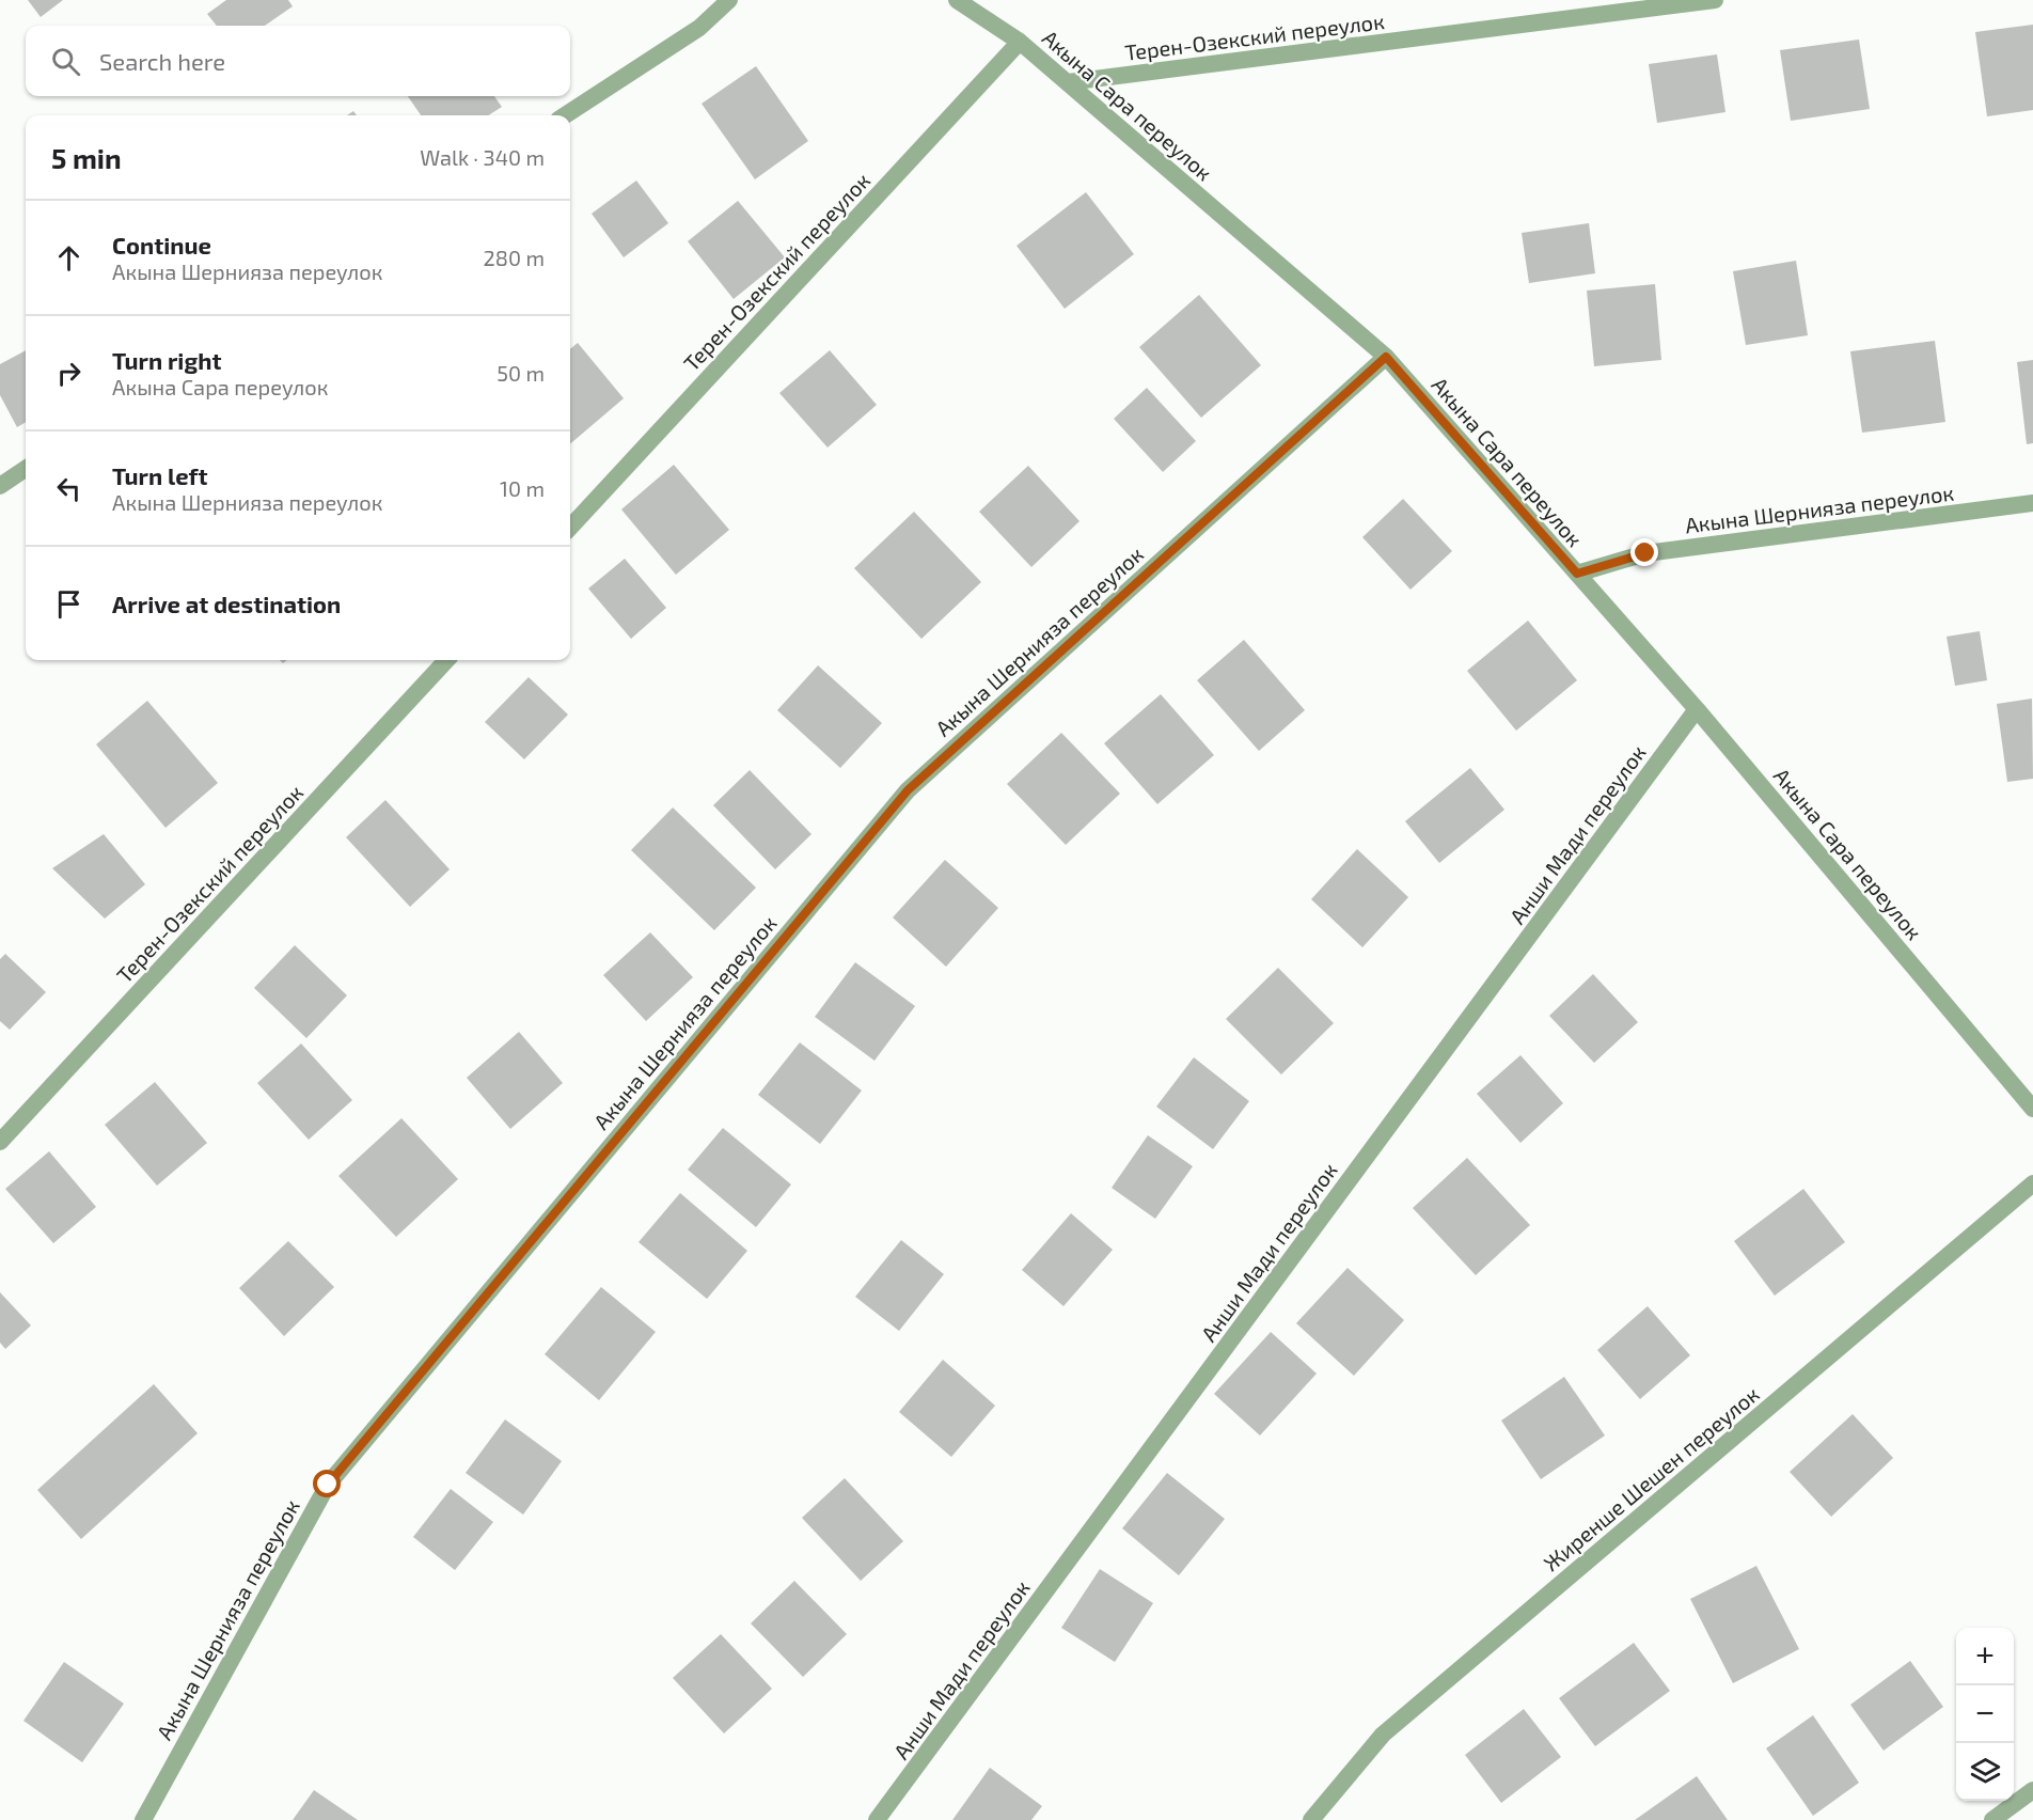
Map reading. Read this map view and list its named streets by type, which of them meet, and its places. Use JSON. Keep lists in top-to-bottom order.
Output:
{
  "streets": {
    "street": [
      "Терен-Озекский переулок",
      "Акына Сара переулок",
      "Акына Шернияза переулок",
      "Анши Мади переулок",
      "Жиренше Шешен переулок"
    ]
  },
  "crossings": [
    ["Терен-Озекский переулок", "Акына Сара переулок"],
    ["Акына Сара переулок", "Акына Шернияза переулок"],
    ["Акына Сара переулок", "Анши Мади переулок"]
  ],
  "page": {
    "search": "Search here",
    "heading": ["5 min", "Walk · 340 m"],
    "list": [
      ["Continue", "Акына Шернияза переулок", "280 m"],
      ["Turn right", "Акына Сара переулок", "50 m"],
      ["Turn left", "Акына Шернияза переулок", "10 m"],
      "Arrive at destination"
    ],
    "map_buttons": ["+", "−"]
  }
}
